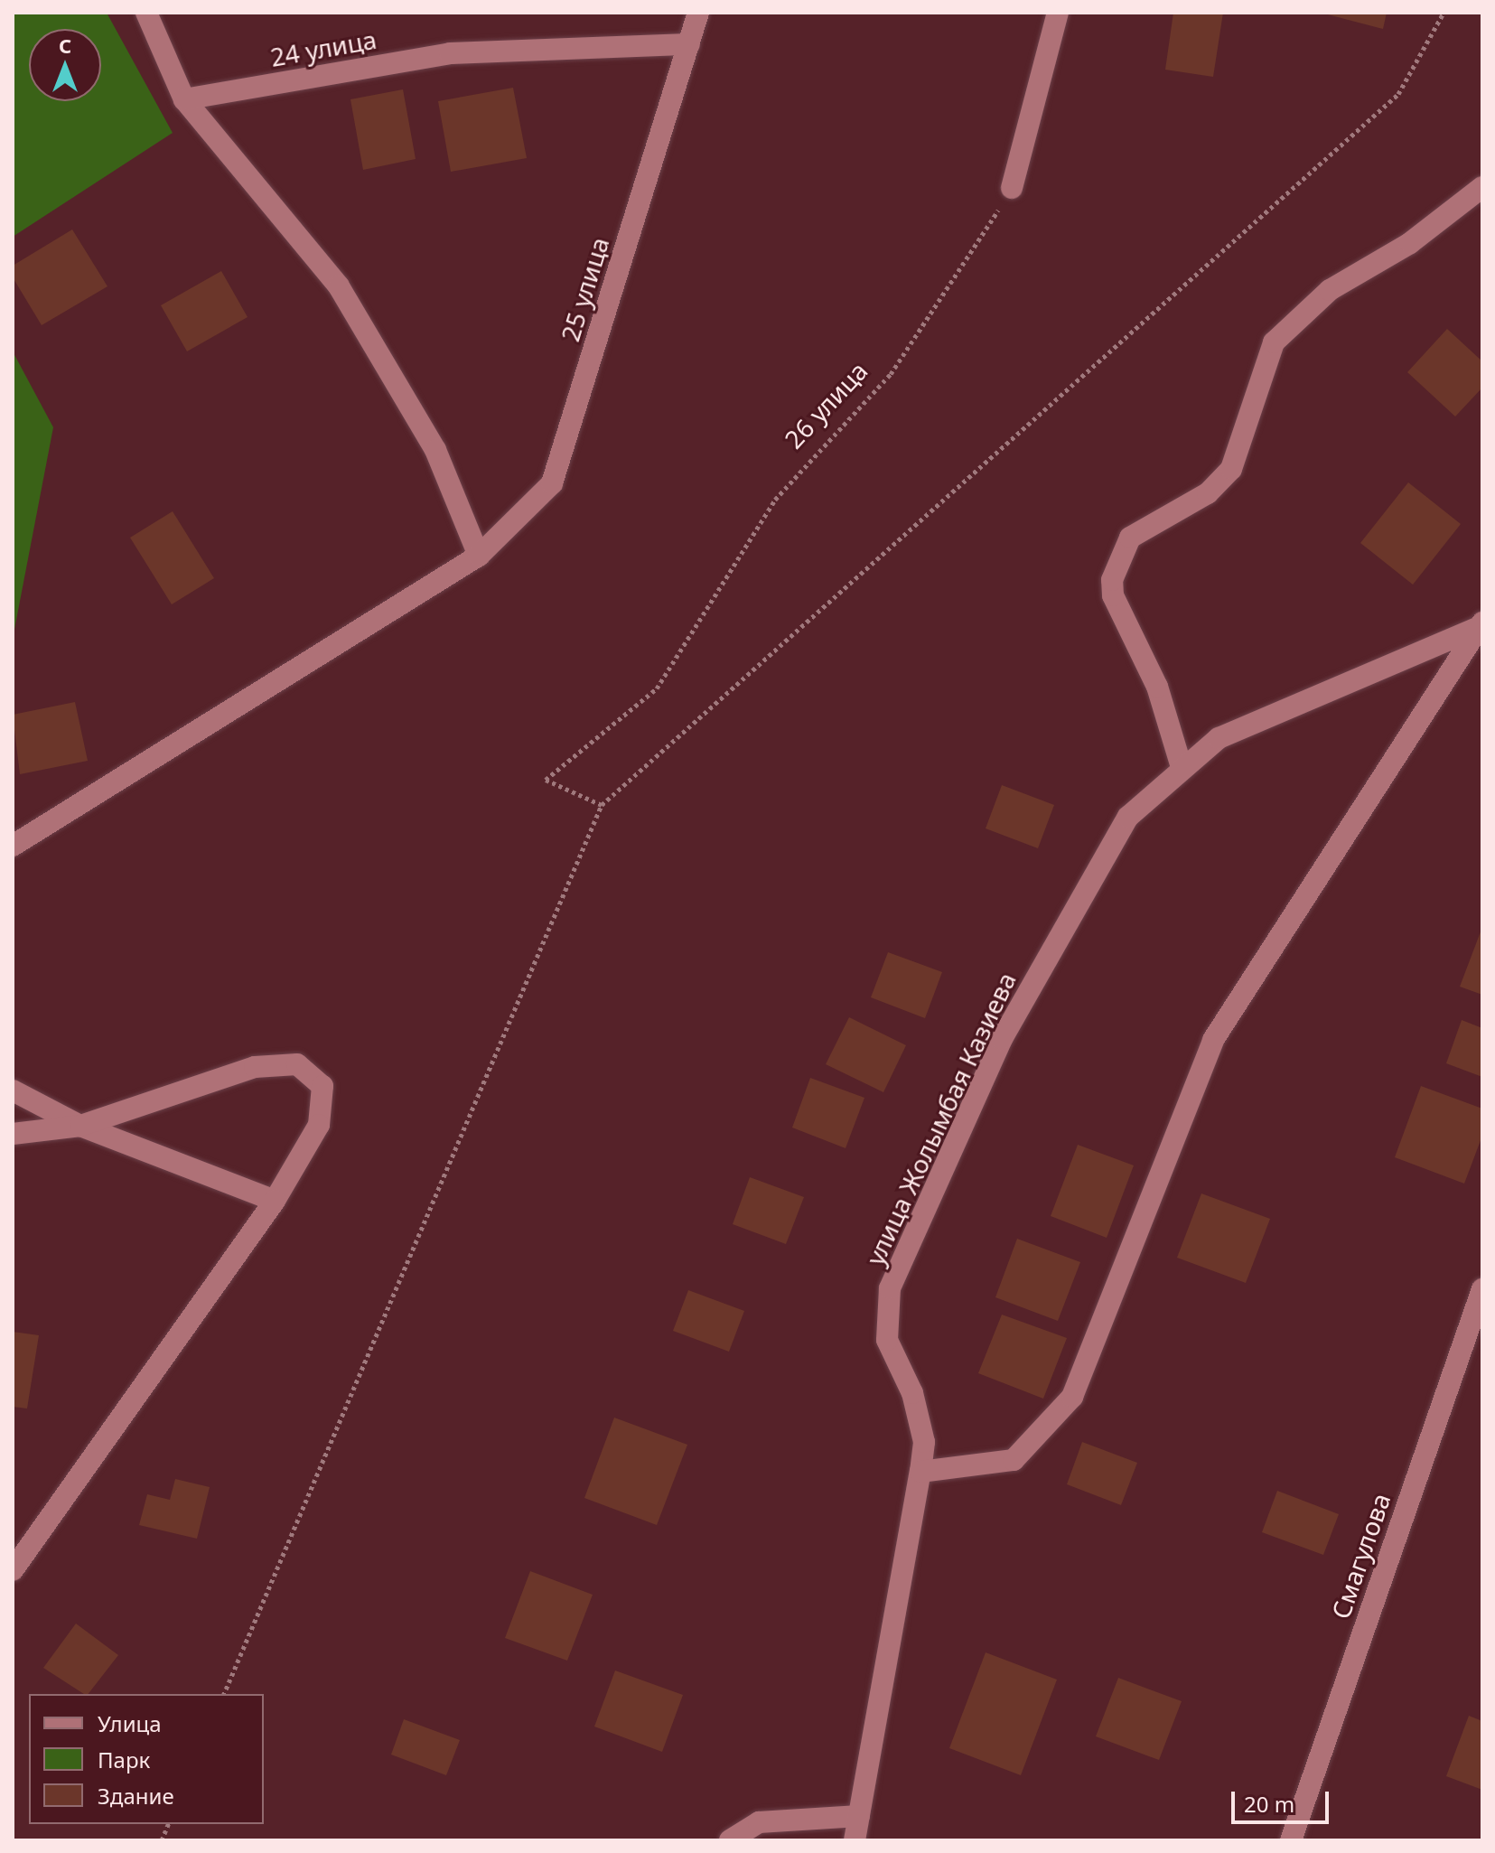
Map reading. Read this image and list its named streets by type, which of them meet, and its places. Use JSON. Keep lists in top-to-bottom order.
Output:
{
  "streets": {
    "street": [
      "24 улица",
      "25 улица",
      "улица Жолымбая Казиева",
      "Смагулова"
    ],
    "path": ["26 улица"]
  },
  "crossings": [
    ["24 улица", "25 улица"]
  ],
  "legend": ["Улица", "Парк", "Здание"],
  "scale_bar": "20 m",
  "north": "top"
}
